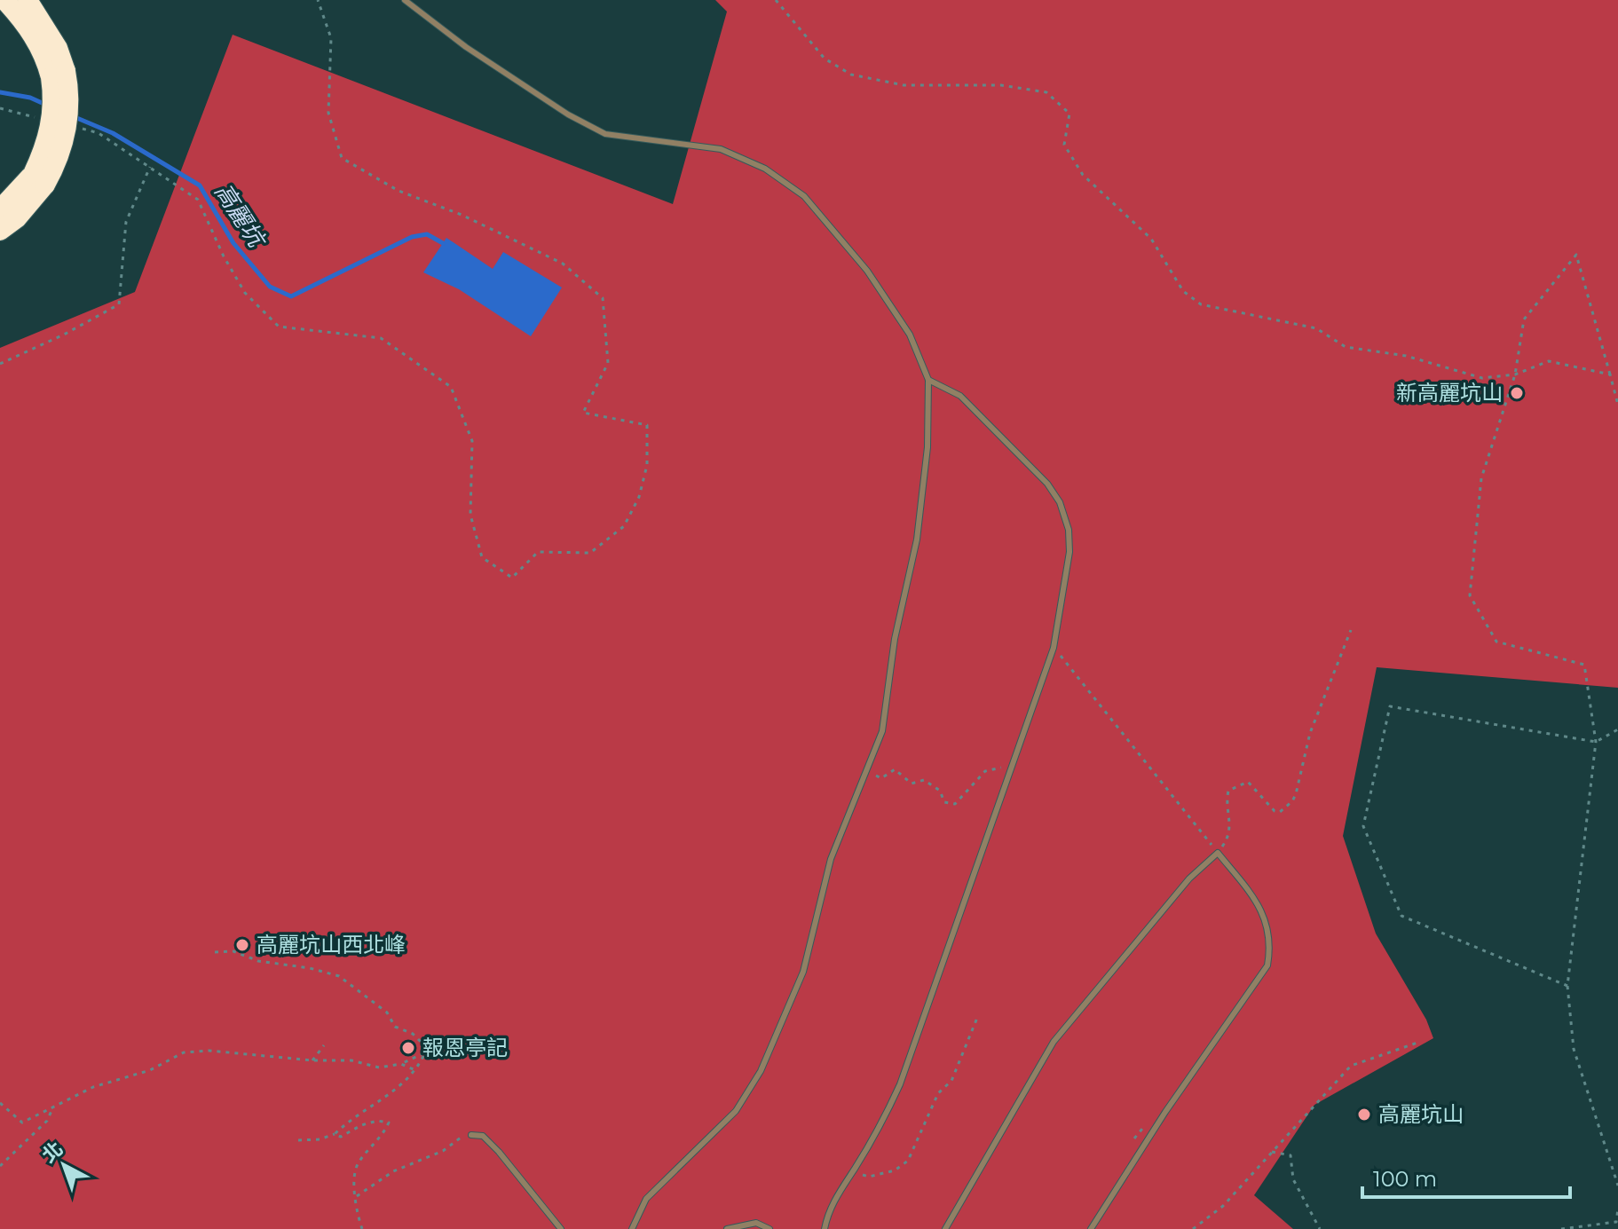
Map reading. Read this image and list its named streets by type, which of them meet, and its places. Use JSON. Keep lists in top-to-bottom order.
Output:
{
  "water": ["高麗坑"],
  "places": [
    "新高麗坑山",
    "高麗坑山西北峰",
    "報恩亭記",
    "高麗坑山"
  ],
  "scale_bar": "100 m",
  "north": "top left"
}
